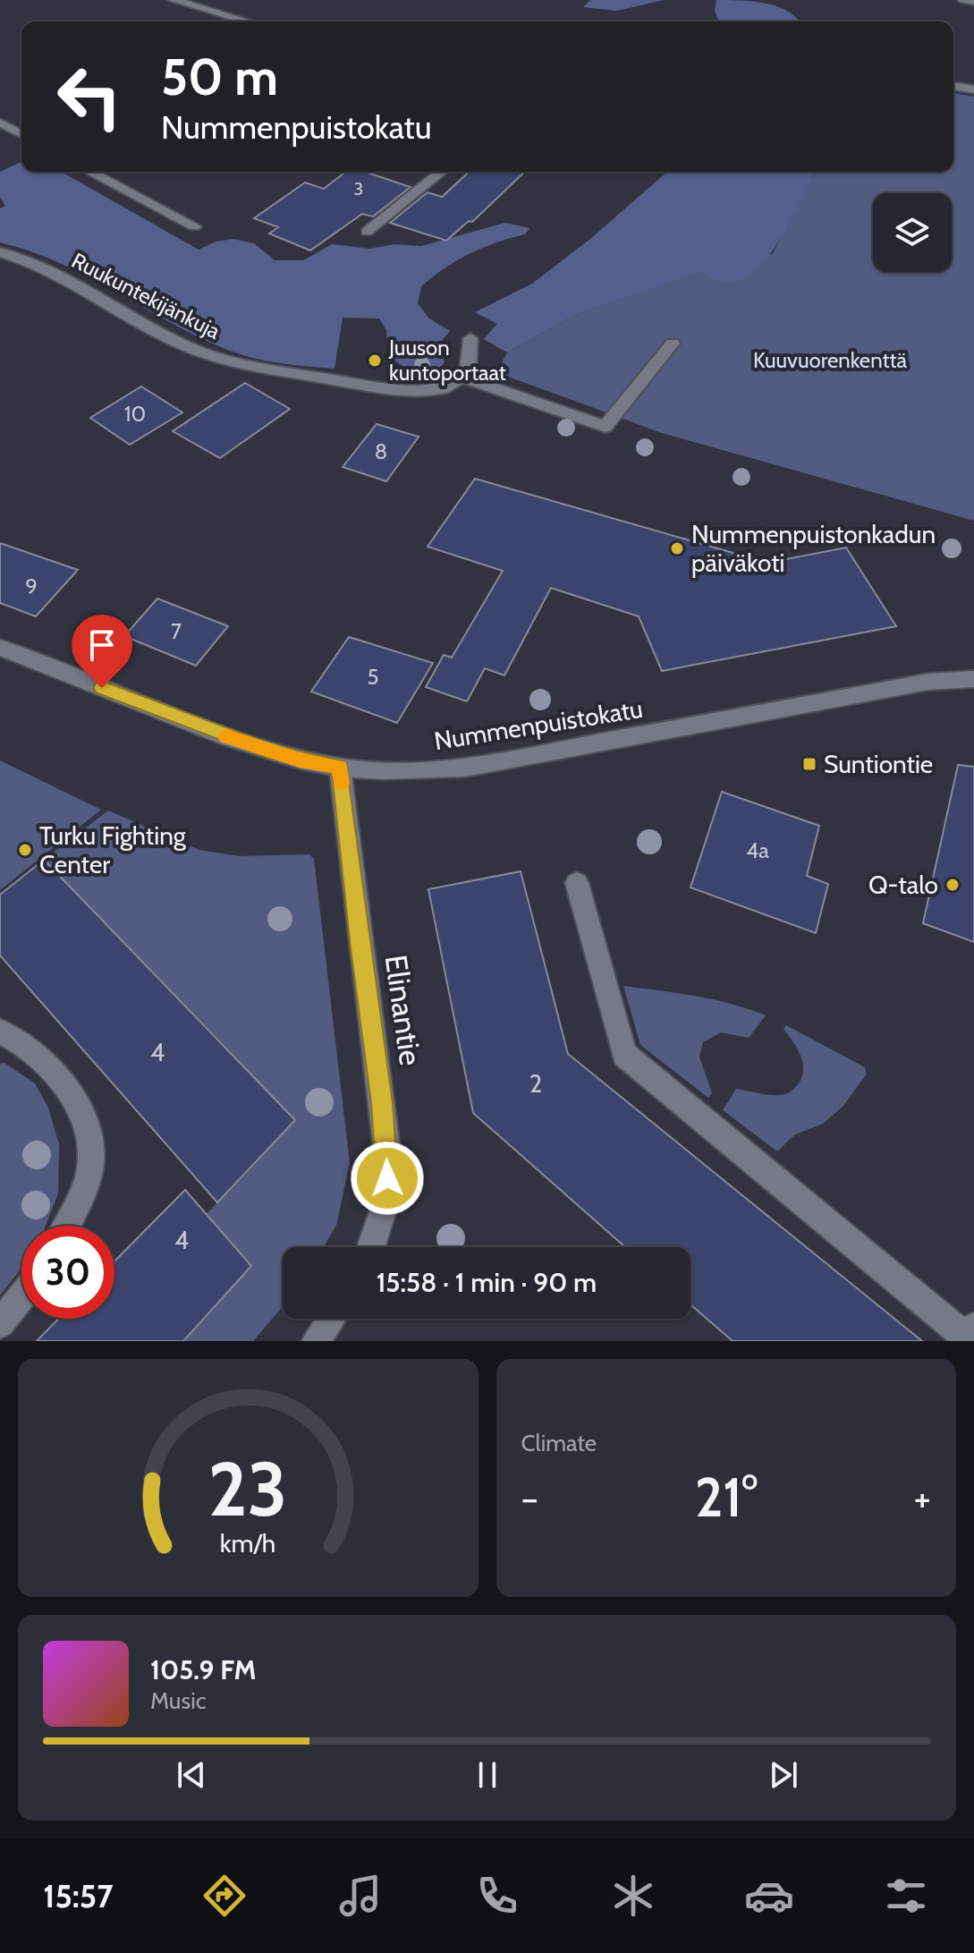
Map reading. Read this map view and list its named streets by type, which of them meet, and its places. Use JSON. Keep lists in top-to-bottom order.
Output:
{
  "streets": {
    "street": ["Ruukuntekijänkuja", "Nummenpuistokatu", "Elinantie"]
  },
  "crossings": [
    ["Nummenpuistokatu", "Elinantie"]
  ],
  "parks": ["Kuuvuorenkenttä"],
  "places": {
    "other": [
      "Juuson kuntoportaat",
      "Nummenpuistonkadun päiväkoti",
      "Turku Fighting Center",
      "Q-talo"
    ],
    "transit": ["Suntiontie"]
  },
  "house_numbers": [
    "3",
    "10",
    "8",
    "9",
    "7",
    "5",
    "4a",
    "4",
    "2",
    "4"
  ],
  "page": {
    "turn": ["50 m", "Nummenpuistokatu"],
    "limit": "30",
    "trip": "15:58 · 1 min · 90 m",
    "tile": "Climate",
    "heat": ["−", "21°", "+"],
    "song": ["105.9 FM", "Music"],
    "tabs": "15:57",
    "gauge": ["23", "km/h"]
  }
}
